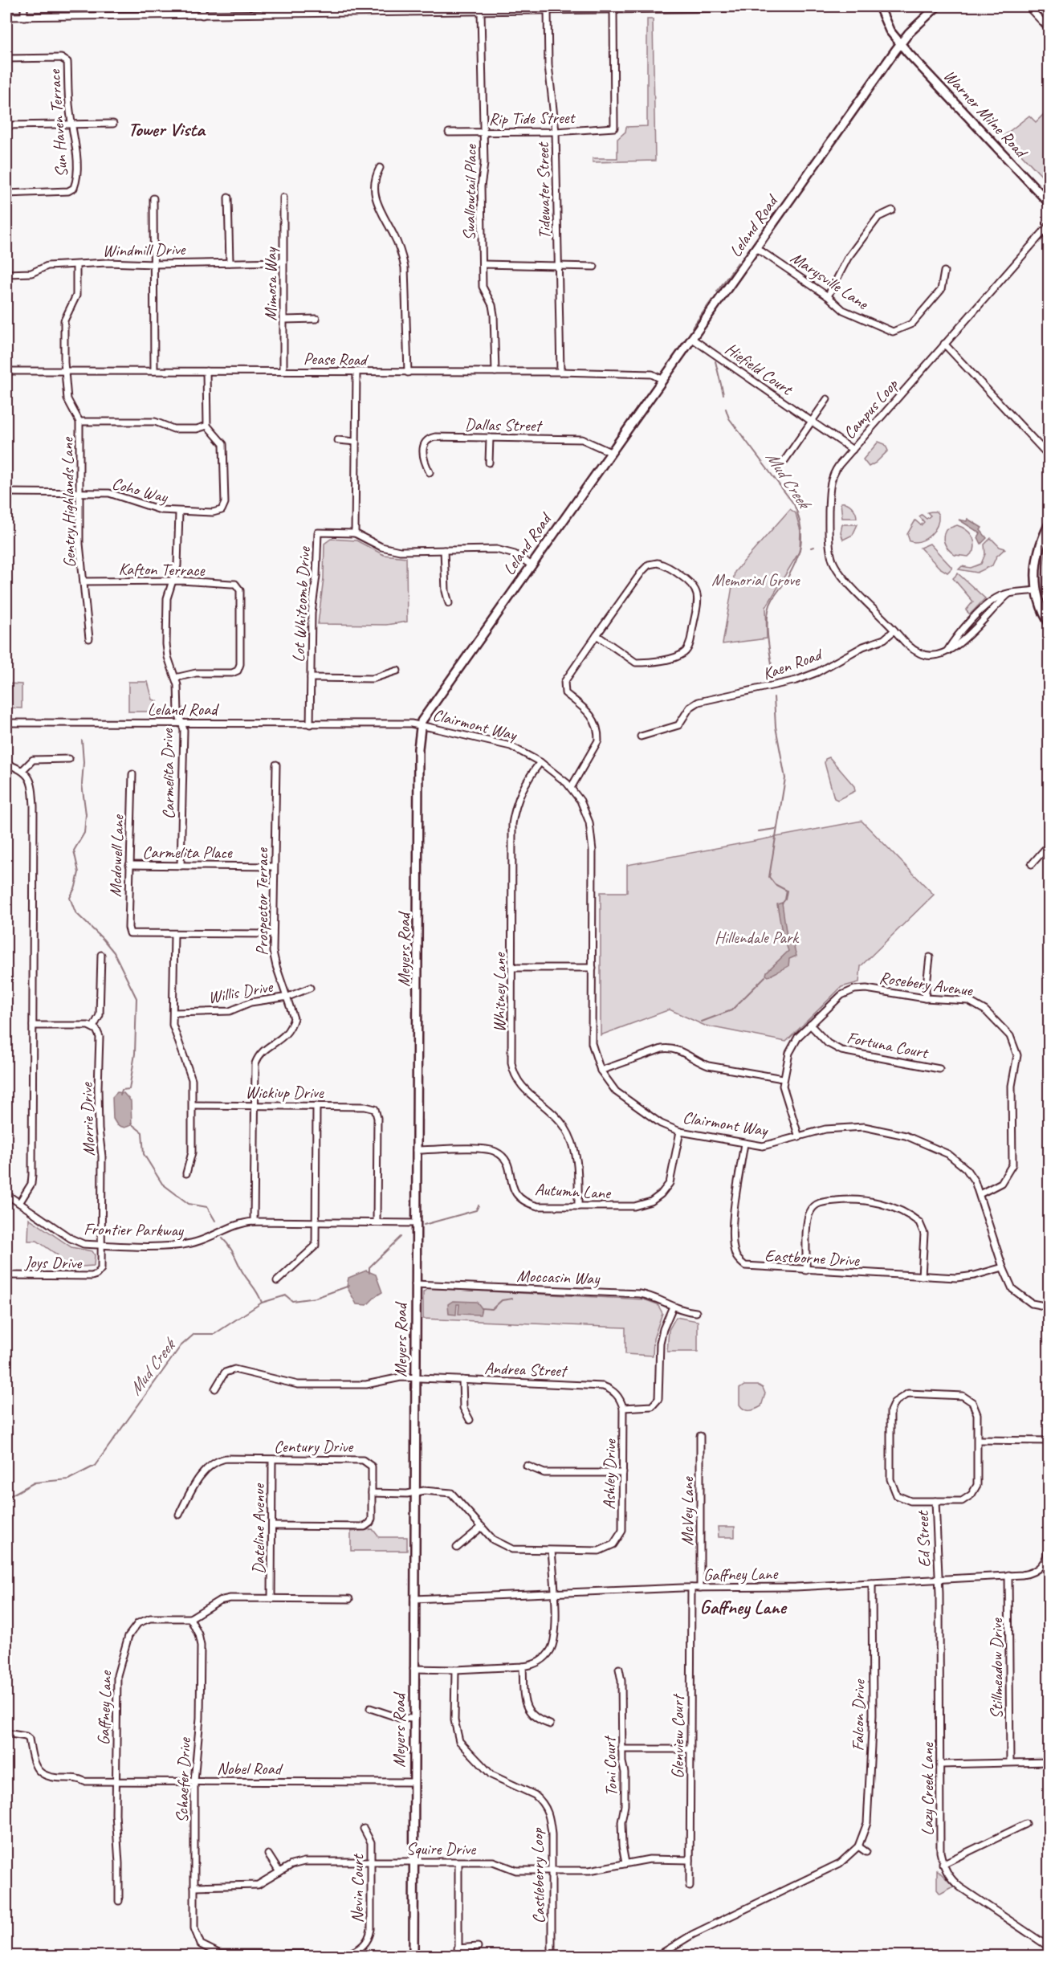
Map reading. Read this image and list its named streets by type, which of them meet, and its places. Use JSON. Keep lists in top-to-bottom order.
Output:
{
  "streets": {
    "main road": ["Warner Milne Road", "Leland Road", "Meyers Road"],
    "street": [
      "Rip Tide Street",
      "Sun Haven Terrace",
      "Tidewater Street",
      "Swallowtail Place",
      "Windmill Drive",
      "Marysville Lane",
      "Mimosa Way",
      "Pease Road",
      "Hiefield Court",
      "Campus Loop",
      "Dallas Street",
      "Coho Way",
      "Gentry Highlands Lane",
      "Kafton Terrace",
      "Lot Whitcomb Drive",
      "Kaen Road",
      "Clairmont Way",
      "Carmelita Drive",
      "Carmelita Place",
      "Mcdowell Lane",
      "Prospector Terrace",
      "Rosebery Avenue",
      "Willis Drive",
      "Whitney Lane",
      "Fortuna Court",
      "Wickiup Drive",
      "Morrie Drive",
      "Autumn Lane",
      "Frontier Parkway",
      "Eastborne Drive",
      "Joys Drive",
      "Moccasin Way",
      "Andrea Street",
      "Century Drive",
      "Ashley Drive",
      "McVey Lane",
      "Dateline Avenue",
      "Ed Street",
      "Gaffney Lane",
      "Stillmeadow Drive",
      "Falcon Drive",
      "Glenview Court",
      "Toni Court",
      "Nobel Road",
      "Schaefer Drive",
      "Lazy Creek Lane",
      "Squire Drive",
      "Castleberry Loop",
      "Nevin Court"
    ]
  },
  "crossings": [
    ["Warner Milne Road", "Leland Road"],
    ["Rip Tide Street", "Tidewater Street"],
    ["Rip Tide Street", "Swallowtail Place"],
    ["Tidewater Street", "Pease Road"],
    ["Swallowtail Place", "Pease Road"],
    ["Leland Road", "Marysville Lane"],
    ["Leland Road", "Pease Road"],
    ["Leland Road", "Hiefield Court"],
    ["Leland Road", "Dallas Street"],
    ["Leland Road", "Lot Whitcomb Drive"],
    ["Leland Road", "Clairmont Way"],
    ["Leland Road", "Carmelita Drive"],
    ["Leland Road", "Meyers Road"],
    ["Windmill Drive", "Mimosa Way"],
    ["Windmill Drive", "Gentry Highlands Lane"],
    ["Mimosa Way", "Pease Road"],
    ["Pease Road", "Gentry Highlands Lane"],
    ["Hiefield Court", "Campus Loop"],
    ["Campus Loop", "Kaen Road"],
    ["Coho Way", "Gentry Highlands Lane"],
    ["Coho Way", "Carmelita Drive"],
    ["Gentry Highlands Lane", "Kafton Terrace"],
    ["Kafton Terrace", "Carmelita Drive"],
    ["Clairmont Way", "Meyers Road"],
    ["Clairmont Way", "Rosebery Avenue"],
    ["Clairmont Way", "Whitney Lane"],
    ["Clairmont Way", "Autumn Lane"],
    ["Clairmont Way", "Eastborne Drive"],
    ["Carmelita Drive", "Carmelita Place"],
    ["Carmelita Place", "Mcdowell Lane"],
    ["Carmelita Place", "Prospector Terrace"],
    ["Prospector Terrace", "Willis Drive"],
    ["Prospector Terrace", "Wickiup Drive"],
    ["Prospector Terrace", "Frontier Parkway"],
    ["Meyers Road", "Autumn Lane"],
    ["Meyers Road", "Frontier Parkway"],
    ["Meyers Road", "Moccasin Way"],
    ["Meyers Road", "Andrea Street"],
    ["Meyers Road", "Gaffney Lane"],
    ["Meyers Road", "Nobel Road"],
    ["Meyers Road", "Squire Drive"],
    ["Rosebery Avenue", "Fortuna Court"],
    ["Whitney Lane", "Autumn Lane"],
    ["Wickiup Drive", "Frontier Parkway"],
    ["Morrie Drive", "Frontier Parkway"],
    ["Morrie Drive", "Joys Drive"],
    ["Andrea Street", "Ashley Drive"],
    ["Century Drive", "Dateline Avenue"],
    ["McVey Lane", "Gaffney Lane"],
    ["Ed Street", "Gaffney Lane"],
    ["Ed Street", "Lazy Creek Lane"],
    ["Gaffney Lane", "Stillmeadow Drive"],
    ["Gaffney Lane", "Falcon Drive"],
    ["Gaffney Lane", "Glenview Court"],
    ["Gaffney Lane", "Nobel Road"],
    ["Gaffney Lane", "Schaefer Drive"],
    ["Gaffney Lane", "Lazy Creek Lane"],
    ["Glenview Court", "Squire Drive"],
    ["Toni Court", "Squire Drive"],
    ["Nobel Road", "Schaefer Drive"],
    ["Schaefer Drive", "Squire Drive"],
    ["Schaefer Drive", "Nevin Court"],
    ["Squire Drive", "Castleberry Loop"],
    ["Squire Drive", "Nevin Court"]
  ],
  "districts": ["Tower Vista", "Gaffney Lane"],
  "water": ["Mud Creek"],
  "parks": ["Memorial Grove", "Hillendale Park"]
}
